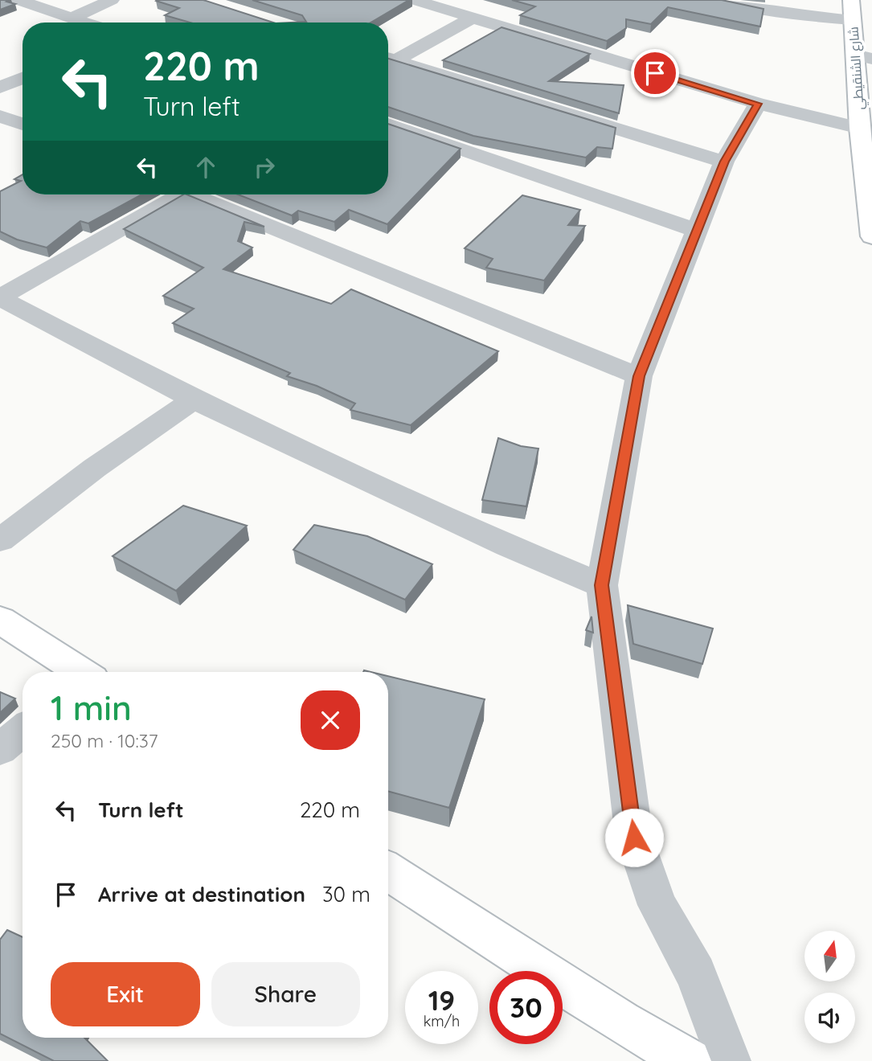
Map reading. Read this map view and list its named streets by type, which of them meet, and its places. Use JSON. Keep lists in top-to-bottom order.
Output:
{
  "streets": {
    "street": ["شارع الشنقيطي"]
  },
  "north": "top",
  "page": {
    "turn": ["220 m", "Turn left"],
    "heading": ["1 min", "250 m · 10:37"],
    "list": [
      {
        "name": "Turn left",
        "value": "220 m"
      },
      {
        "name": "Arrive at destination",
        "value": "30 m"
      }
    ],
    "buttons": ["Exit", "Share"],
    "speed": "19 km/h",
    "limit": "30"
  }
}
